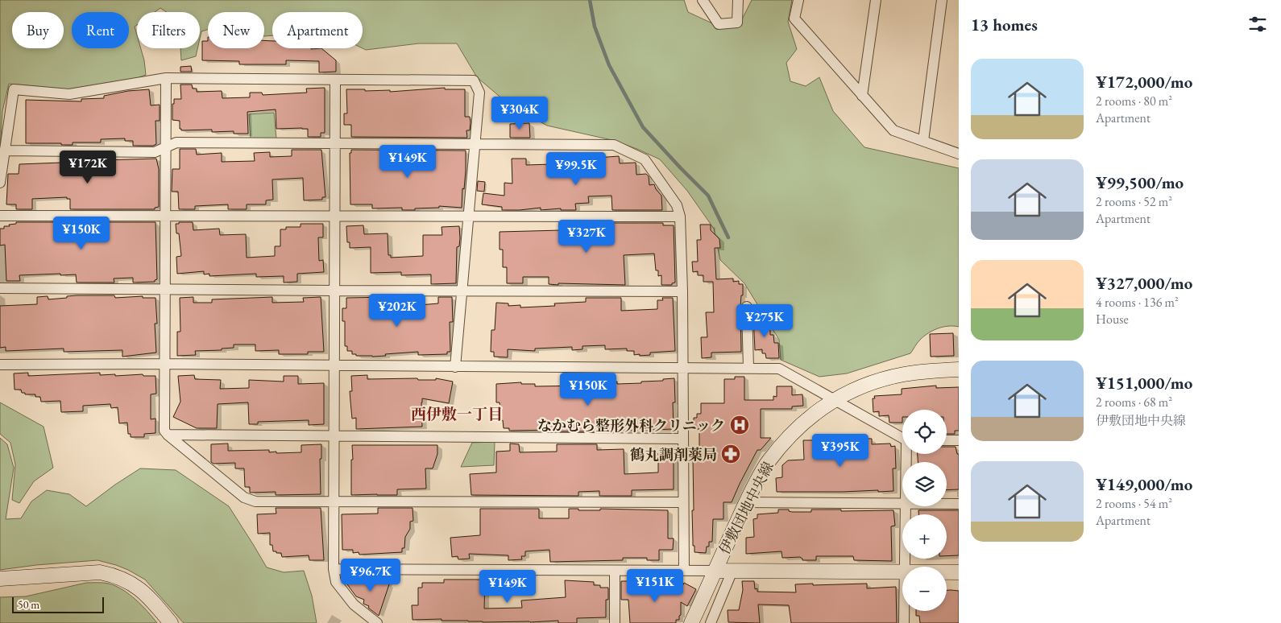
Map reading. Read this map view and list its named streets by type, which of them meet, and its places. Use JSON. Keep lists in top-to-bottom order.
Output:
{
  "streets": {
    "street": ["伊敷団地中央線"]
  },
  "districts": ["西伊敷一丁目"],
  "places": {
    "hospital": ["なかむら整形外科クリニック"],
    "pharmacy": ["鶴丸調剤薬局"]
  },
  "scale_bar": "50 m",
  "page": {
    "heading": "13 homes",
    "chip": [
      "Buy",
      "Rent",
      "Filters",
      "New",
      "Apartment"
    ],
    "list": [
      {
        "name": "¥172,000/mo",
        "note": "2 rooms · 80 m² · Apartment"
      },
      {
        "name": "¥99,500/mo",
        "note": "2 rooms · 52 m² · Apartment"
      },
      {
        "name": "¥327,000/mo",
        "note": "4 rooms · 136 m² · House"
      },
      {
        "name": "¥151,000/mo",
        "note": "2 rooms · 68 m² · 伊敷団地中央線"
      },
      {
        "name": "¥149,000/mo",
        "note": "2 rooms · 54 m² · Apartment"
      }
    ],
    "price": [
      "¥304K",
      "¥149K",
      "¥172K",
      "¥99.5K",
      "¥150K",
      "¥327K",
      "¥202K",
      "¥275K",
      "¥150K",
      "¥395K",
      "¥96.7K",
      "¥151K",
      "¥149K"
    ],
    "map_buttons": ["+", "−"],
    "scale": "50 m"
  }
}
